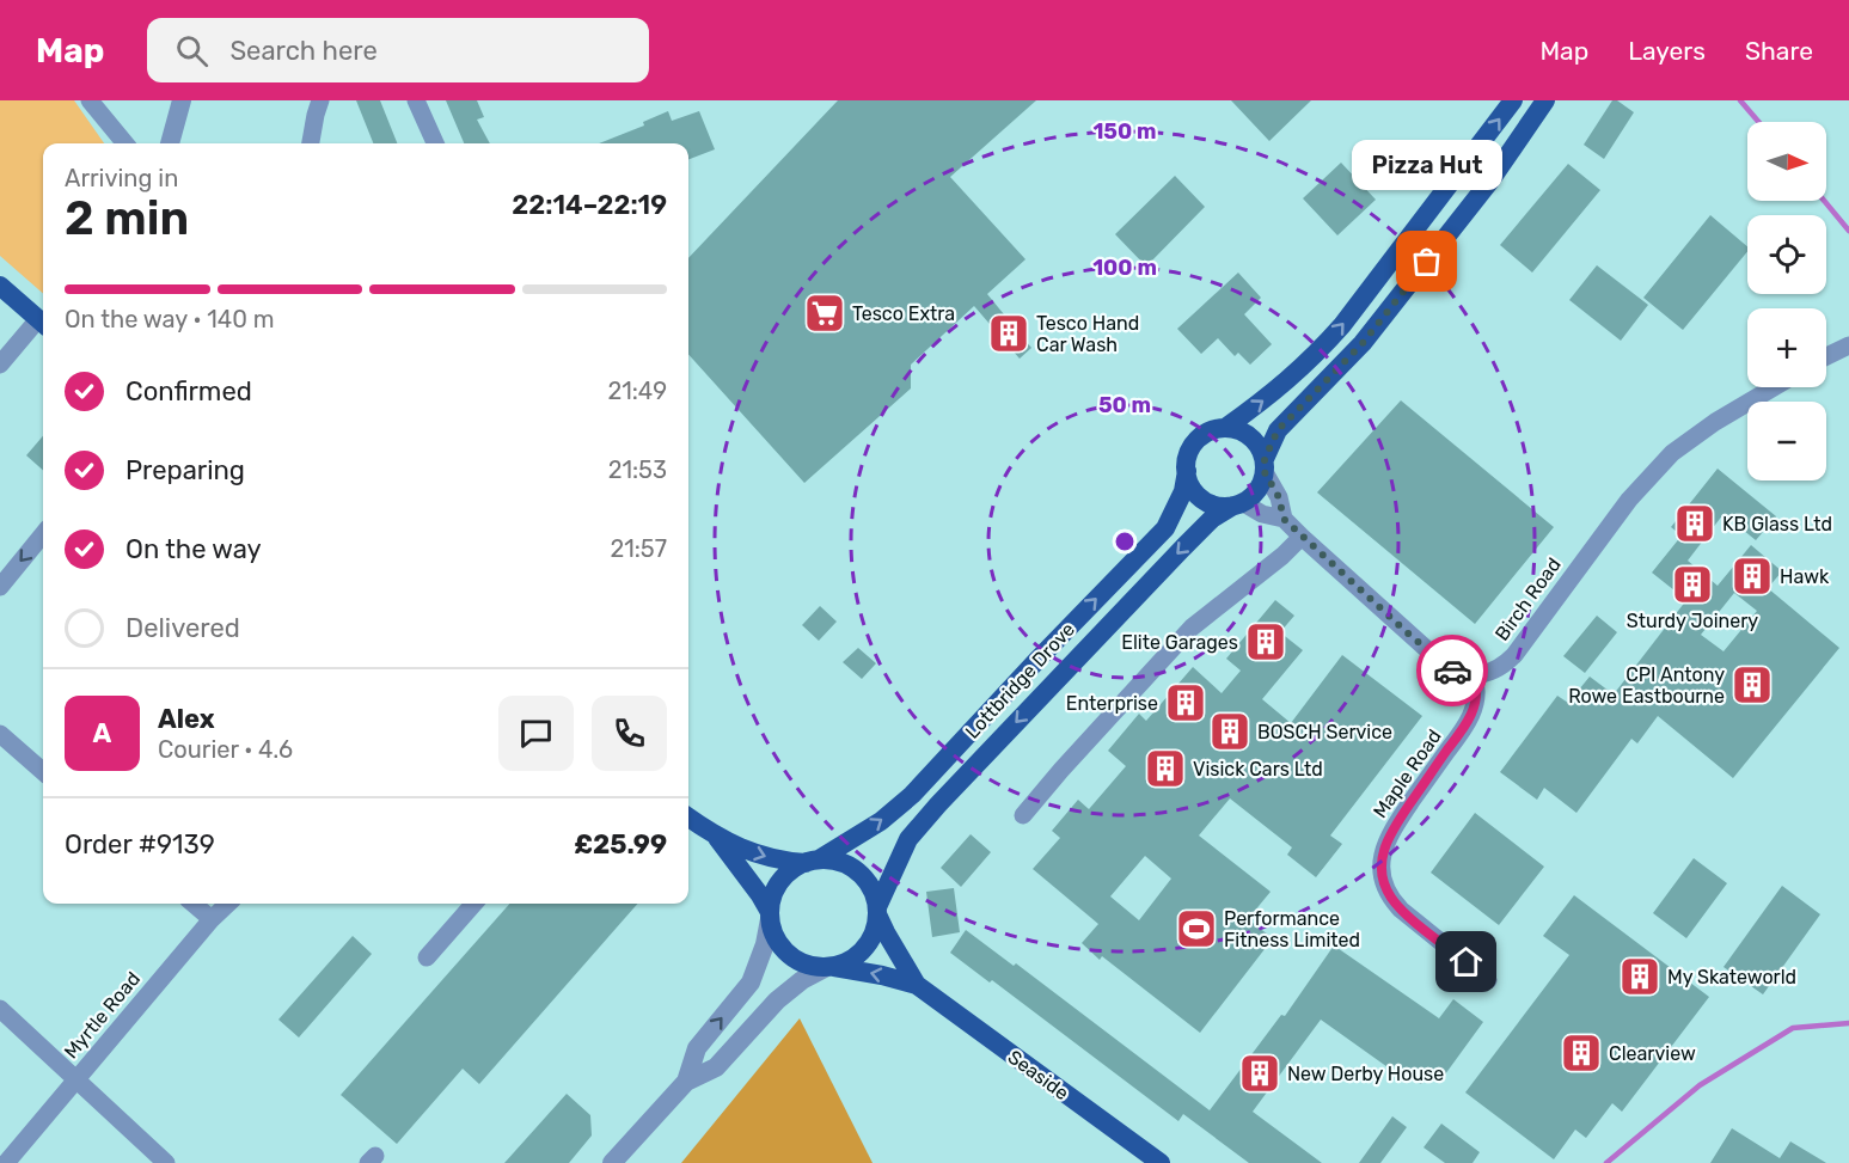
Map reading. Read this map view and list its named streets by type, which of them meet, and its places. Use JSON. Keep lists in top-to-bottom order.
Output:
{
  "streets": {
    "main road": ["Lottbridge Drove", "Seaside"],
    "street": ["Birch Road", "Maple Road", "Myrtle Road"]
  },
  "crossings": [
    ["Birch Road", "Maple Road"],
    ["Lottbridge Drove", "Seaside"]
  ],
  "places": {
    "other": ["Pizza Hut"],
    "supermarket": ["Tesco Extra"],
    "building": [
      "Tesco Hand Car Wash",
      "KB Glass Ltd",
      "Hawk",
      "Sturdy Joinery",
      "Elite Garages",
      "CPI Antony Rowe Eastbourne",
      "Enterprise",
      "BOSCH Service",
      "Visick Cars Ltd",
      "My Skateworld",
      "Clearview",
      "New Derby House"
    ],
    "sports": ["Performance Fitness Limited"]
  },
  "north": "right",
  "page": {
    "header": "Map",
    "search": "Search here",
    "nav": ["Map", "Layers", "Share"],
    "map_buttons": ["+", "−"],
    "bubble": "Pizza Hut",
    "heading": ["2 min", "Arriving in", "22:14–22:19"],
    "panel": [
      "Alex",
      "Courier · 4.6",
      "Order #9139",
      "£25.99"
    ],
    "bar": "On the way · 140 m",
    "list": [
      ["Confirmed", "21:49"],
      ["Preparing", "21:53"],
      ["On the way", "21:57"],
      "Delivered"
    ],
    "round": "A"
  },
  "rings": ["150 m", "100 m", "50 m"]
}
